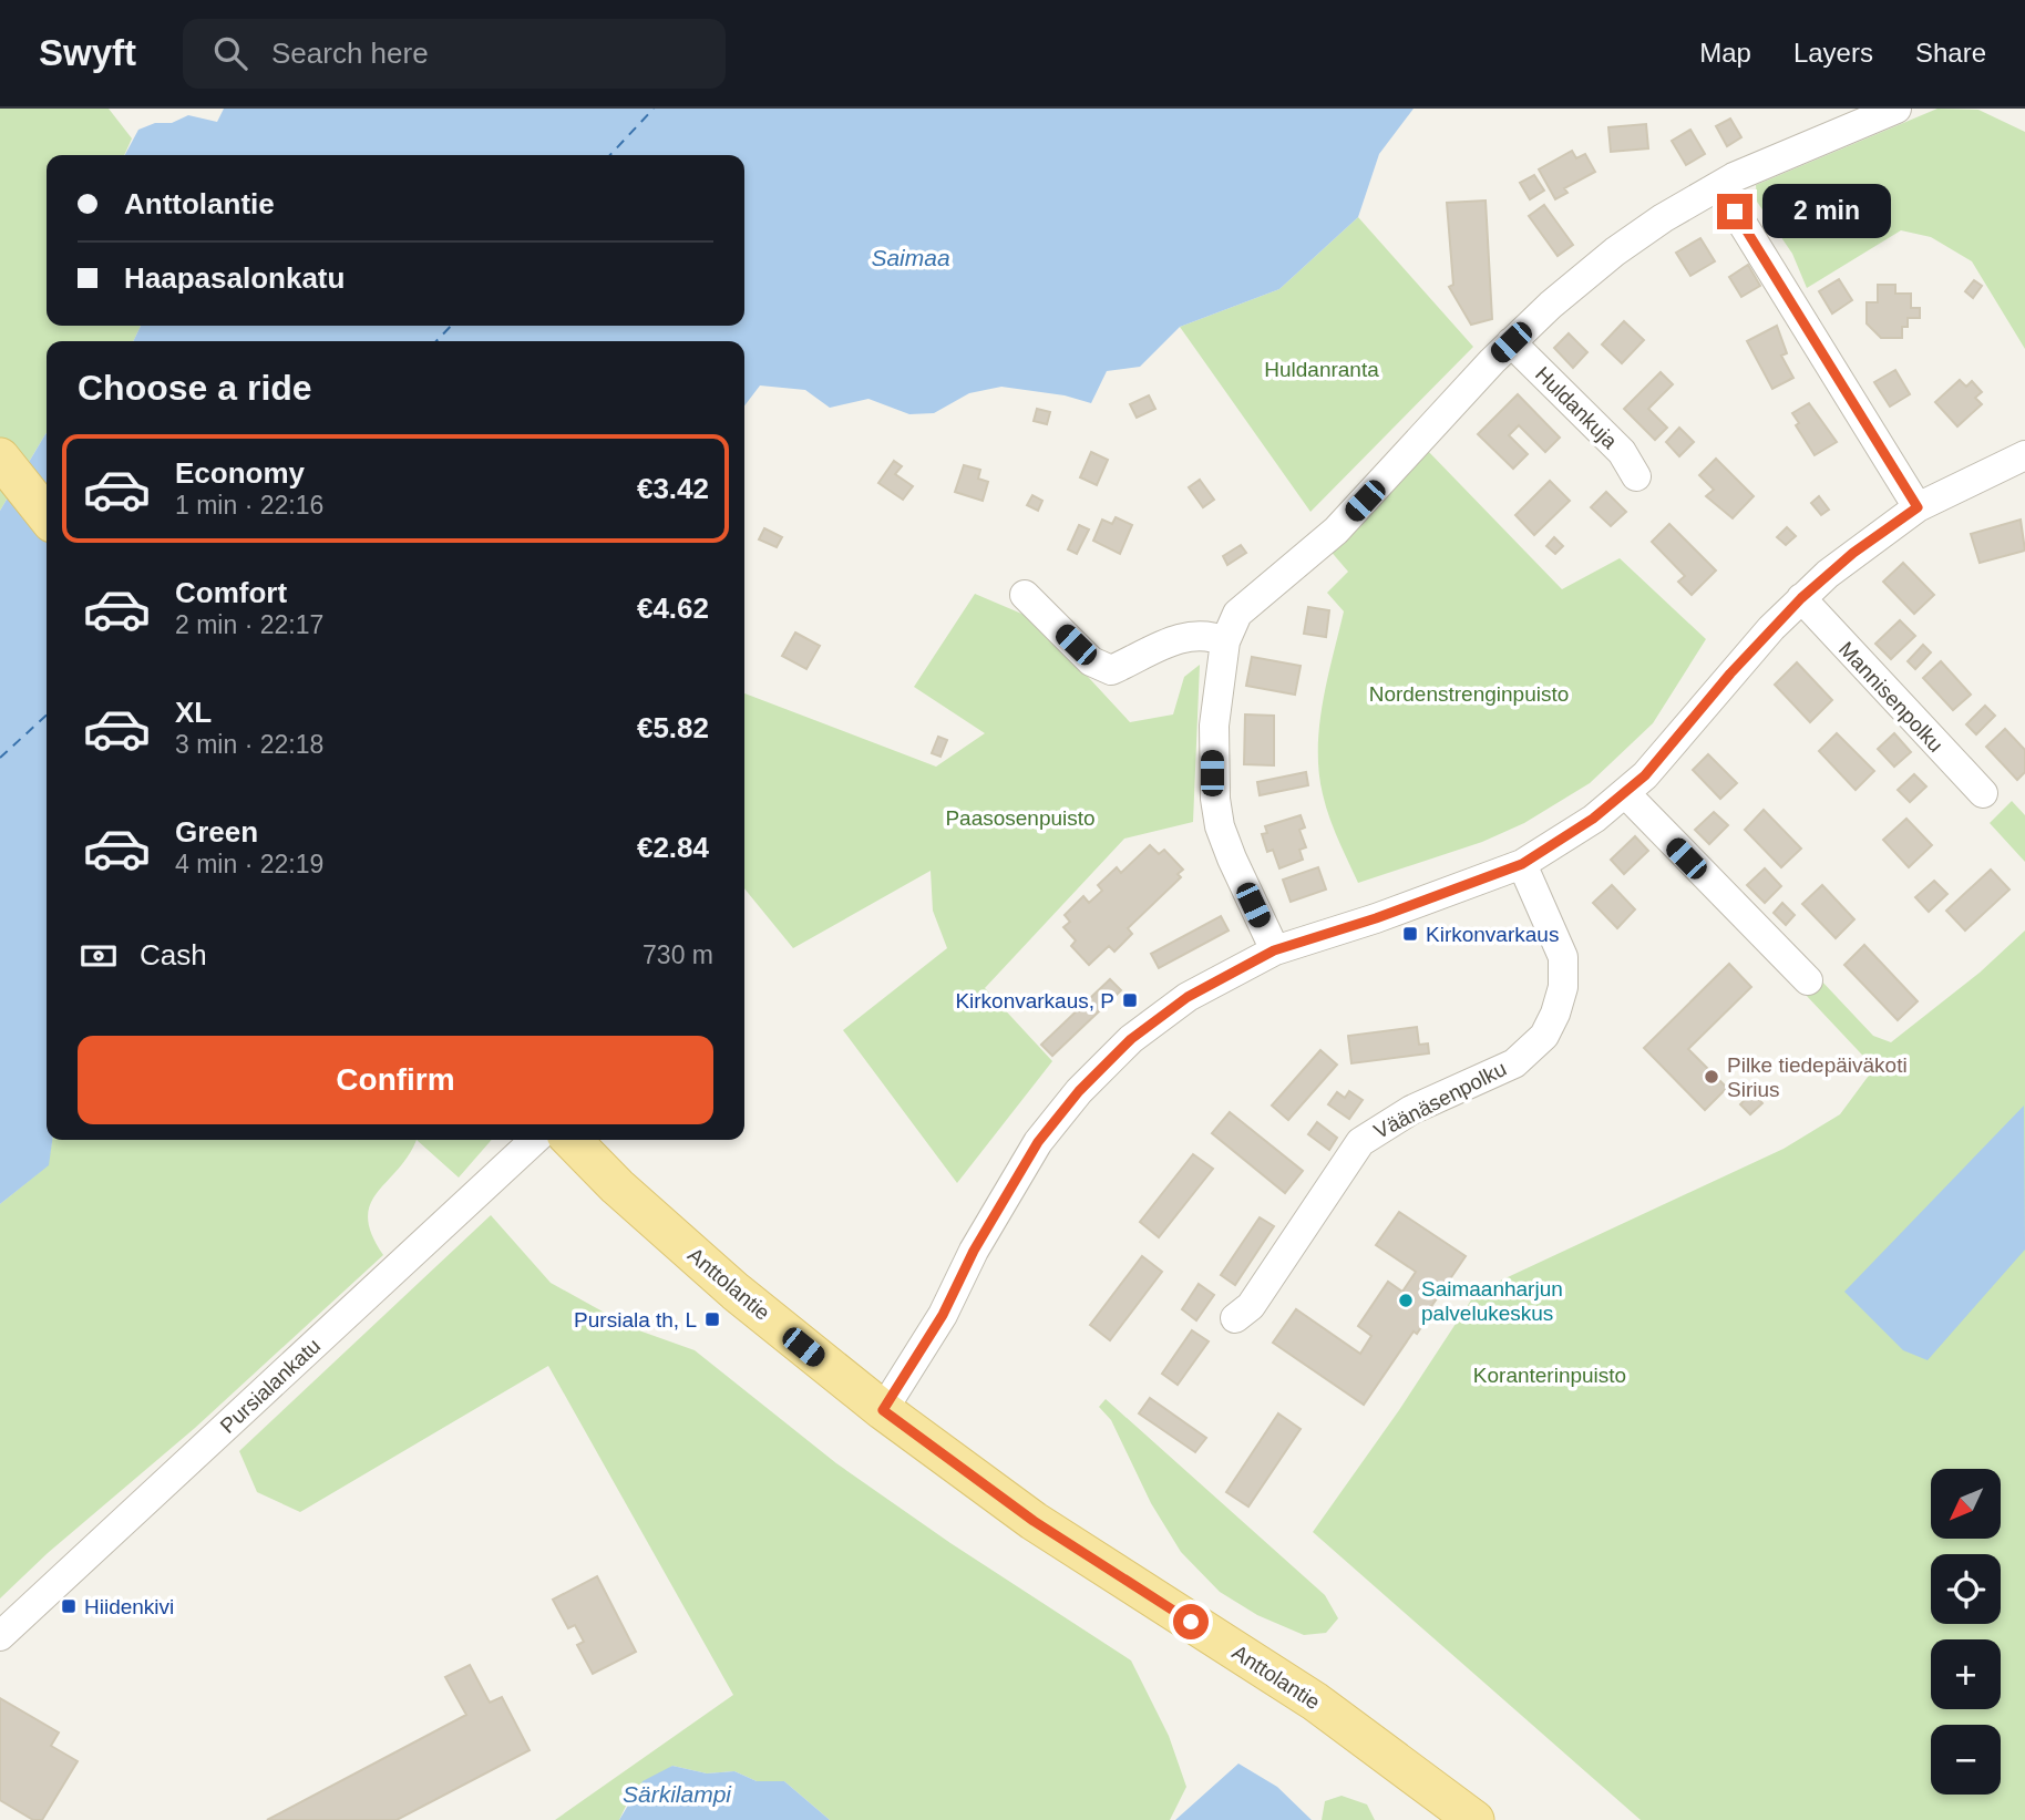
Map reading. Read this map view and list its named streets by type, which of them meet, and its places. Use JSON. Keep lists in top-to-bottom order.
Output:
{
  "streets": {
    "main road": ["Anttolantie"],
    "street": [
      "Huldankuja",
      "Mannisenpolku",
      "Väänäsenpolku",
      "Pursialankatu"
    ]
  },
  "water": ["Saimaa", "Särkilampi"],
  "parks": [
    "Huldanranta",
    "Nordenstrenginpuisto",
    "Paasosenpuisto",
    "Koranterinpuisto"
  ],
  "places": {
    "transit": [
      "Kirkonvarkaus",
      "Kirkonvarkaus, P",
      "Pursiala th, L",
      "Hiidenkivi"
    ],
    "other": ["Pilke tiedepäiväkoti Sirius", "Saimaanharjun palvelukeskus"]
  },
  "north": "bottom left",
  "page": {
    "header": "Swyft",
    "search": "Search here",
    "nav": ["Map", "Layers", "Share"],
    "banner": ["Anttolantie", "Haapasalonkatu"],
    "bubble": "2 min",
    "heading": "Choose a ride",
    "list": [
      {
        "name": "Economy",
        "note": "1 min · 22:16",
        "value": "€3.42"
      },
      {
        "name": "Comfort",
        "note": "2 min · 22:17",
        "value": "€4.62"
      },
      {
        "name": "XL",
        "note": "3 min · 22:18",
        "value": "€5.82"
      },
      {
        "name": "Green",
        "note": "4 min · 22:19",
        "value": "€2.84"
      }
    ],
    "pay": ["Cash", "730 m"],
    "buttons": "Confirm",
    "map_buttons": ["+", "−"]
  }
}
